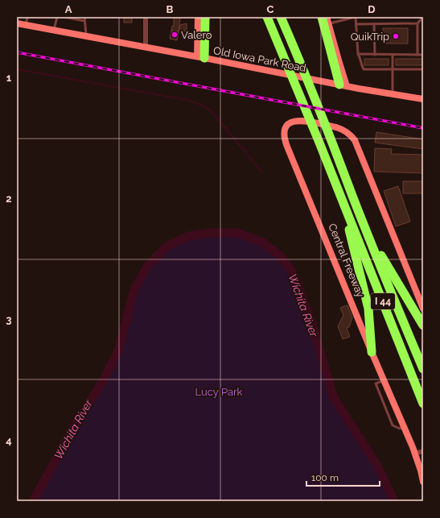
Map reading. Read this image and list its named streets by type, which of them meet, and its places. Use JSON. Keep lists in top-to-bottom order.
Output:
{
  "streets": {
    "highway": ["Central Freeway", "I 44"],
    "main road": ["Old Iowa Park Road"]
  },
  "water": ["Wichita River"],
  "parks": ["Lucy Park"],
  "places": ["Valero", "QuikTrip"],
  "scale_bar": "100 m",
  "grid": {
    "columns": [
      "A",
      "B",
      "C",
      "D"
    ],
    "rows": [
      "1",
      "2",
      "3",
      "4"
    ]
  }
}
